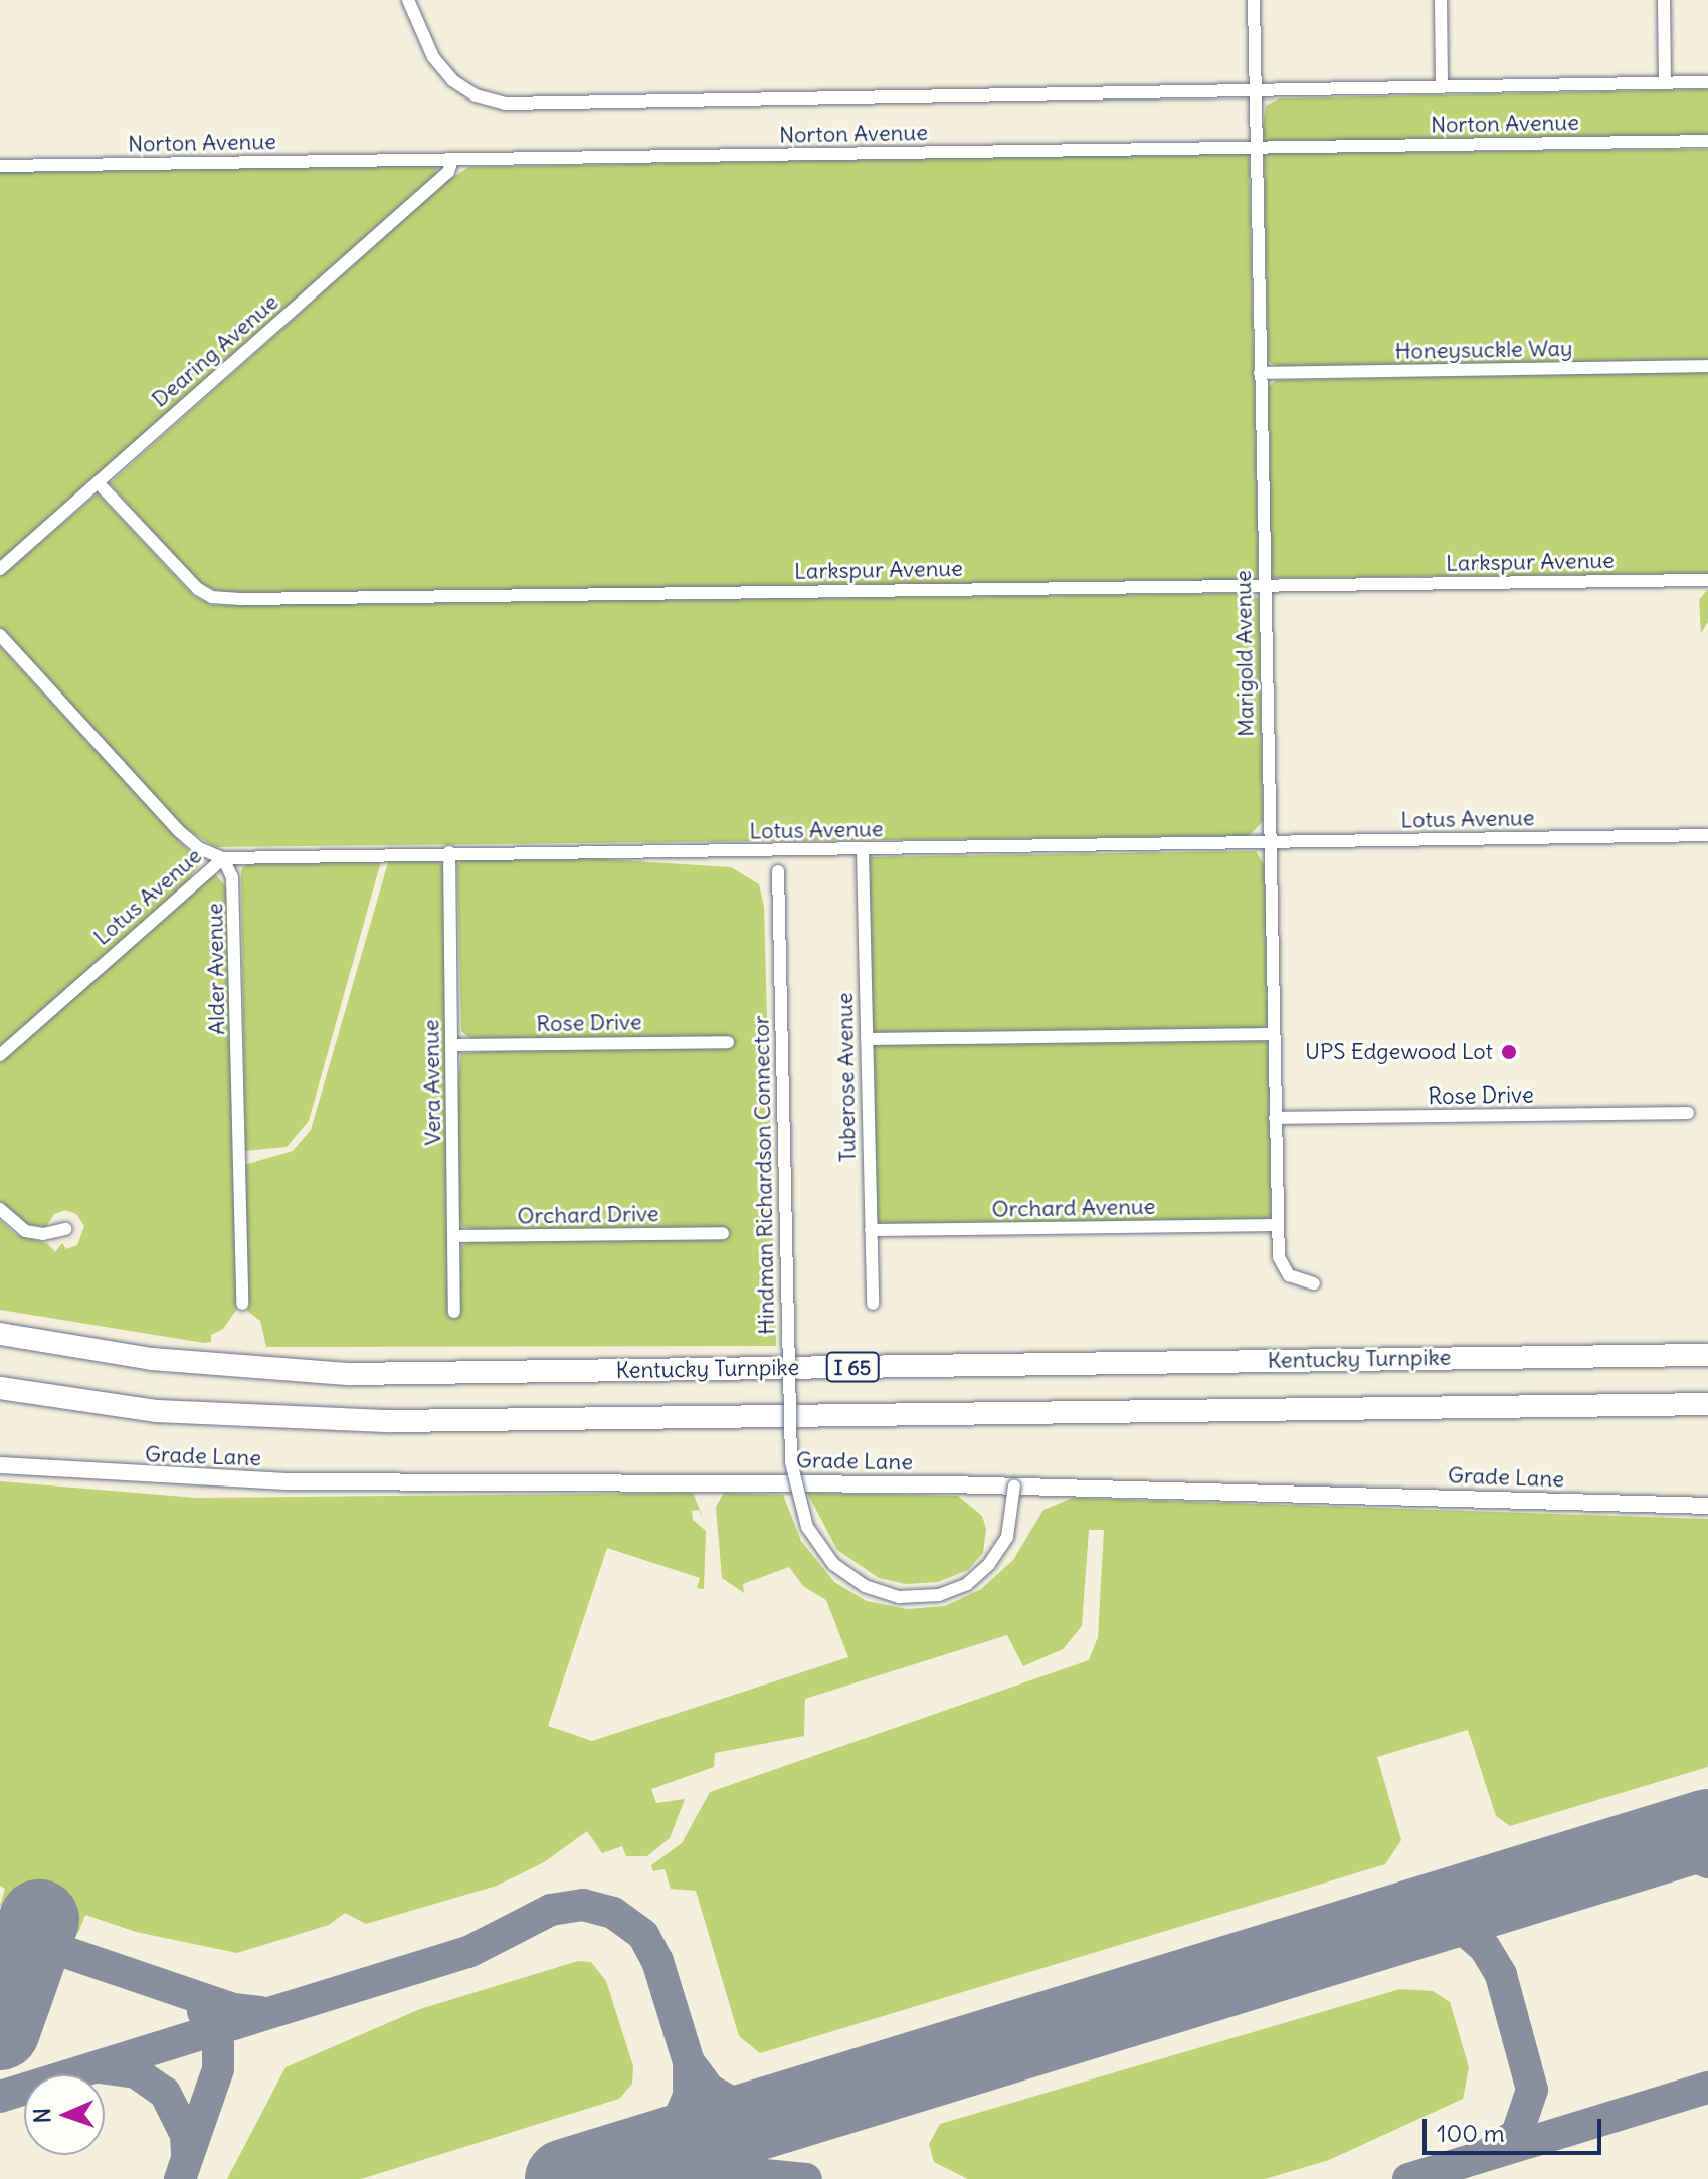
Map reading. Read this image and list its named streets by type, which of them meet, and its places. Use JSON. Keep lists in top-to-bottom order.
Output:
{
  "streets": {
    "highway": ["Kentucky Turnpike", "I 65"],
    "main road": ["Grade Lane"],
    "street": [
      "Norton Avenue",
      "Honeysuckle Way",
      "Dearing Avenue",
      "Larkspur Avenue",
      "Marigold Avenue",
      "Lotus Avenue",
      "Alder Avenue",
      "Rose Drive",
      "Tuberose Avenue",
      "Vera Avenue",
      "Hindman Richardson Connector",
      "Orchard Avenue",
      "Orchard Drive"
    ]
  },
  "crossings": [
    ["Norton Avenue", "Dearing Avenue"],
    ["Norton Avenue", "Marigold Avenue"],
    ["Honeysuckle Way", "Marigold Avenue"],
    ["Dearing Avenue", "Larkspur Avenue"],
    ["Larkspur Avenue", "Marigold Avenue"],
    ["Marigold Avenue", "Lotus Avenue"],
    ["Marigold Avenue", "Rose Drive"],
    ["Marigold Avenue", "Orchard Avenue"],
    ["Lotus Avenue", "Alder Avenue"],
    ["Lotus Avenue", "Tuberose Avenue"],
    ["Lotus Avenue", "Vera Avenue"],
    ["Lotus Avenue", "Hindman Richardson Connector"],
    ["Rose Drive", "Vera Avenue"],
    ["Tuberose Avenue", "Orchard Avenue"],
    ["Vera Avenue", "Orchard Drive"],
    ["Hindman Richardson Connector", "Grade Lane"]
  ],
  "places": ["UPS Edgewood Lot"],
  "scale_bar": "100 m",
  "north": "left"
}
